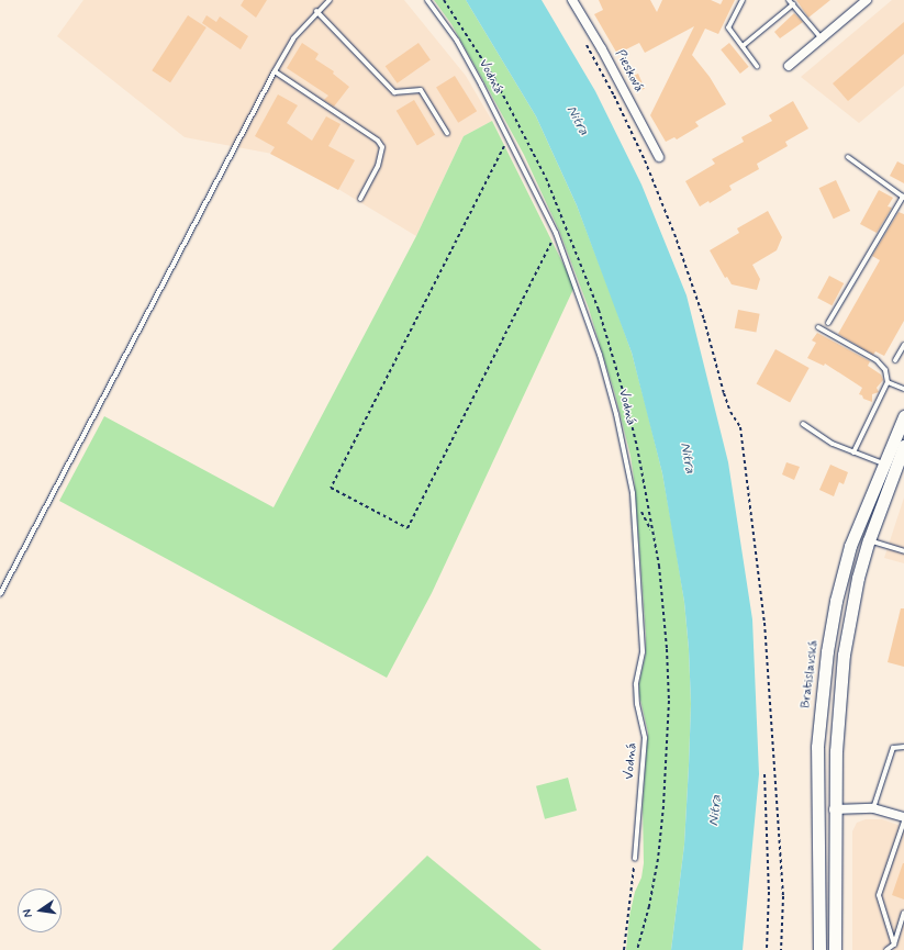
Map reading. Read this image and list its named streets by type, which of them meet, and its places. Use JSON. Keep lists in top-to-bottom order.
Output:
{
  "streets": {
    "main road": ["Bratislavská"],
    "street": ["Piesková"],
    "lane": ["Vodná"]
  },
  "water": ["Nitra"],
  "north": "left"
}
